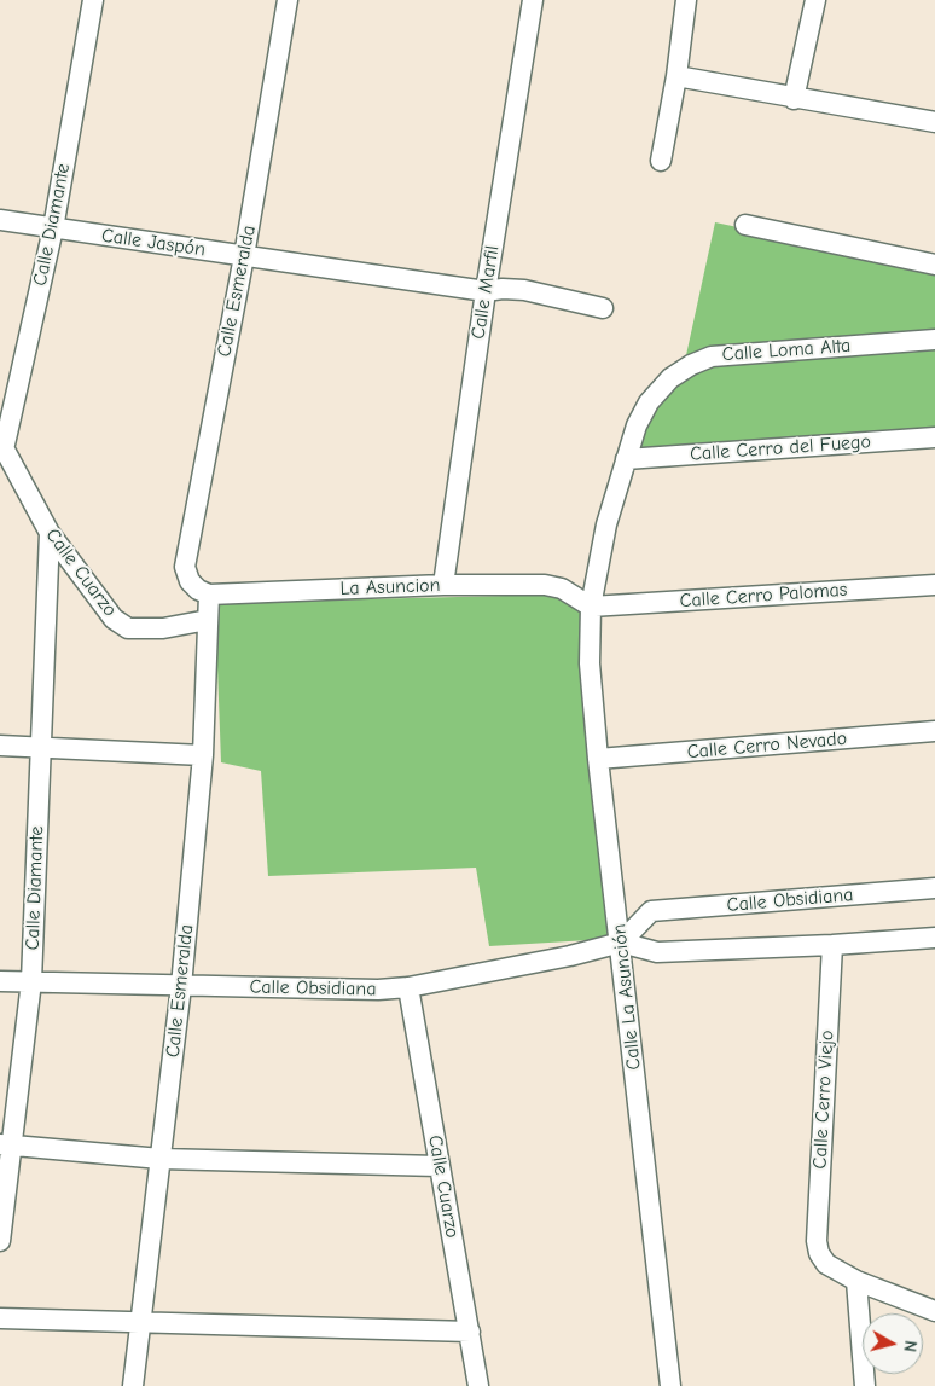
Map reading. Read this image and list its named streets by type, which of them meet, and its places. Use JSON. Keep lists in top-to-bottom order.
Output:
{
  "streets": {
    "street": [
      "Calle Diamante",
      "Calle Jaspón",
      "Calle Esmeralda",
      "Calle Marfil",
      "Calle Loma Alta",
      "Calle Cerro del Fuego",
      "Calle Cuarzo",
      "La Asuncion",
      "Calle Cerro Palomas",
      "Calle Cerro Nevado",
      "Calle Obsidiana",
      "Calle La Asunción",
      "Calle Cerro Viejo"
    ]
  },
  "crossings": [
    ["Calle Diamante", "Calle Jaspón"],
    ["Calle Diamante", "Calle Cuarzo"],
    ["Calle Diamante", "Calle Obsidiana"],
    ["Calle Jaspón", "Calle Esmeralda"],
    ["Calle Jaspón", "Calle Marfil"],
    ["Calle Esmeralda", "Calle Cuarzo"],
    ["Calle Esmeralda", "La Asuncion"],
    ["Calle Esmeralda", "Calle Obsidiana"],
    ["Calle Marfil", "La Asuncion"],
    ["Calle Loma Alta", "Calle Cerro del Fuego"],
    ["Calle Loma Alta", "La Asuncion"],
    ["Calle Loma Alta", "Calle Cerro Palomas"],
    ["Calle Loma Alta", "Calle La Asunción"],
    ["Calle Cuarzo", "Calle Obsidiana"],
    ["La Asuncion", "Calle Cerro Palomas"],
    ["La Asuncion", "Calle La Asunción"],
    ["Calle Cerro Palomas", "Calle La Asunción"],
    ["Calle Cerro Nevado", "Calle La Asunción"],
    ["Calle Obsidiana", "Calle La Asunción"],
    ["Calle Obsidiana", "Calle Cerro Viejo"]
  ],
  "north": "right"
}
